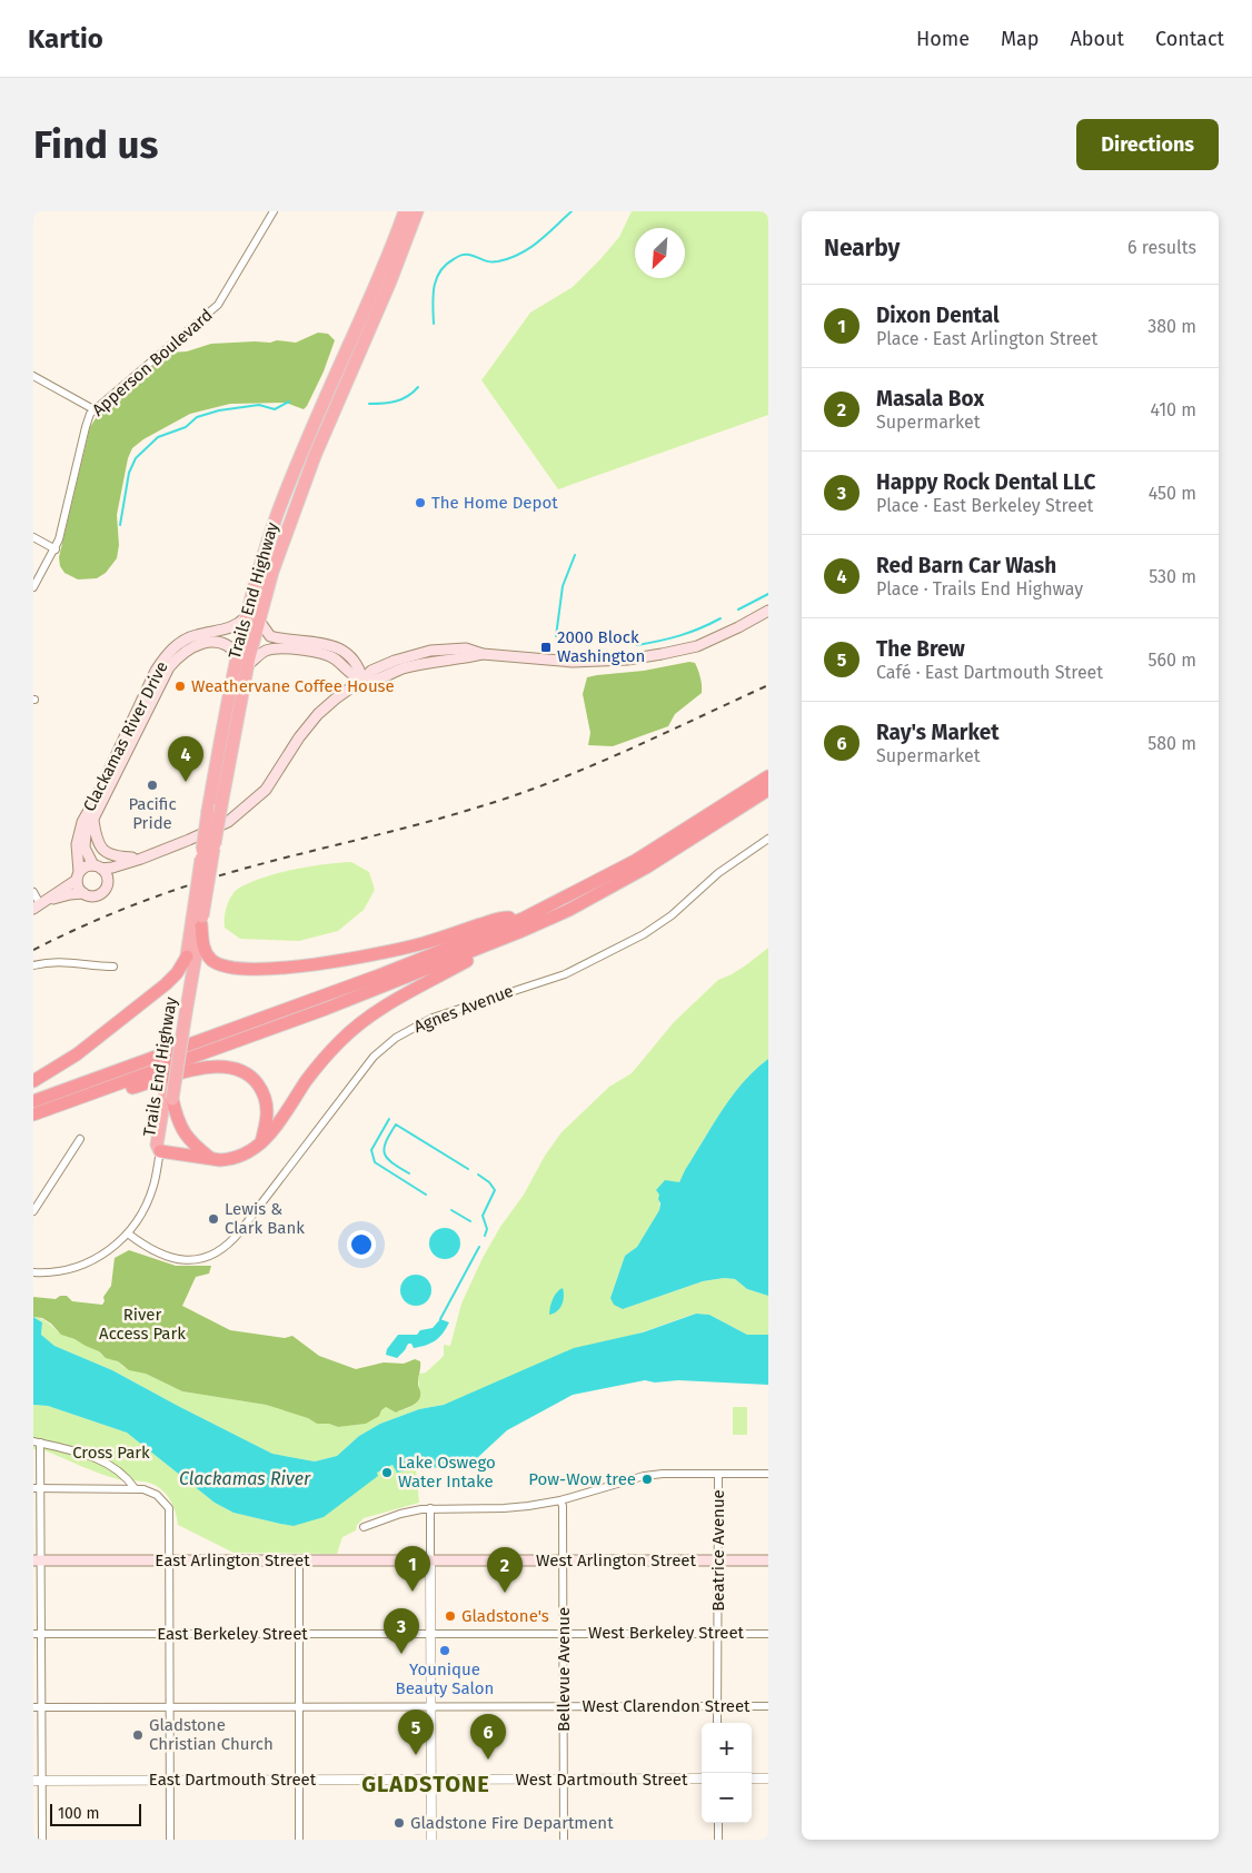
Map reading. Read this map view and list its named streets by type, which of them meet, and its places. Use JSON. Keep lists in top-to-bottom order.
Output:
{
  "streets": {
    "highway": ["Trails End Highway"],
    "main road": ["Clackamas River Drive", "East Arlington Street", "West Arlington Street"],
    "street": [
      "Apperson Boulevard",
      "Agnes Avenue",
      "Beatrice Avenue",
      "West Berkeley Street",
      "East Berkeley Street",
      "Bellevue Avenue",
      "West Clarendon Street",
      "East Dartmouth Street",
      "West Dartmouth Street"
    ]
  },
  "crossings": [
    ["Trails End Highway", "Clackamas River Drive"],
    ["Beatrice Avenue", "West Arlington Street"],
    ["Beatrice Avenue", "West Berkeley Street"],
    ["Beatrice Avenue", "West Clarendon Street"],
    ["East Arlington Street", "West Arlington Street"],
    ["West Arlington Street", "Bellevue Avenue"],
    ["West Berkeley Street", "East Berkeley Street"],
    ["West Berkeley Street", "Bellevue Avenue"],
    ["Bellevue Avenue", "West Clarendon Street"],
    ["Bellevue Avenue", "West Dartmouth Street"],
    ["East Dartmouth Street", "West Dartmouth Street"]
  ],
  "districts": ["GLADSTONE"],
  "water": ["Clackamas River"],
  "parks": ["River Access Park", "Cross Park"],
  "places": {
    "other": [
      "The Home Depot",
      "Weathervane Coffee House",
      "Pacific Pride",
      "Lewis & Clark Bank",
      "Lake Oswego Water Intake",
      "Pow-Wow tree",
      "Gladstone's",
      "Younique Beauty Salon",
      "Gladstone Christian Church",
      "Gladstone Fire Department"
    ],
    "transit": ["2000 Block Washington"]
  },
  "scale_bar": "100 m",
  "north": "bottom left",
  "page": {
    "header": "Kartio",
    "nav": [
      "Home",
      "Map",
      "About",
      "Contact"
    ],
    "buttons": "Directions",
    "title": "Find us",
    "heading": ["Nearby", "6 results"],
    "list": [
      {
        "mark": "1",
        "name": "Dixon Dental",
        "note": "Place · East Arlington Street",
        "value": "380 m"
      },
      {
        "mark": "2",
        "name": "Masala Box",
        "note": "Supermarket",
        "value": "410 m"
      },
      {
        "mark": "3",
        "name": "Happy Rock Dental LLC",
        "note": "Place · East Berkeley Street",
        "value": "450 m"
      },
      {
        "mark": "4",
        "name": "Red Barn Car Wash",
        "note": "Place · Trails End Highway",
        "value": "530 m"
      },
      {
        "mark": "5",
        "name": "The Brew",
        "note": "Café · East Dartmouth Street",
        "value": "560 m"
      },
      {
        "mark": "6",
        "name": "Ray's Market",
        "note": "Supermarket",
        "value": "580 m"
      }
    ],
    "pins": [
      "4",
      "1",
      "2",
      "3",
      "5",
      "6"
    ],
    "map_buttons": ["+", "−"],
    "scale": "100 m"
  }
}
